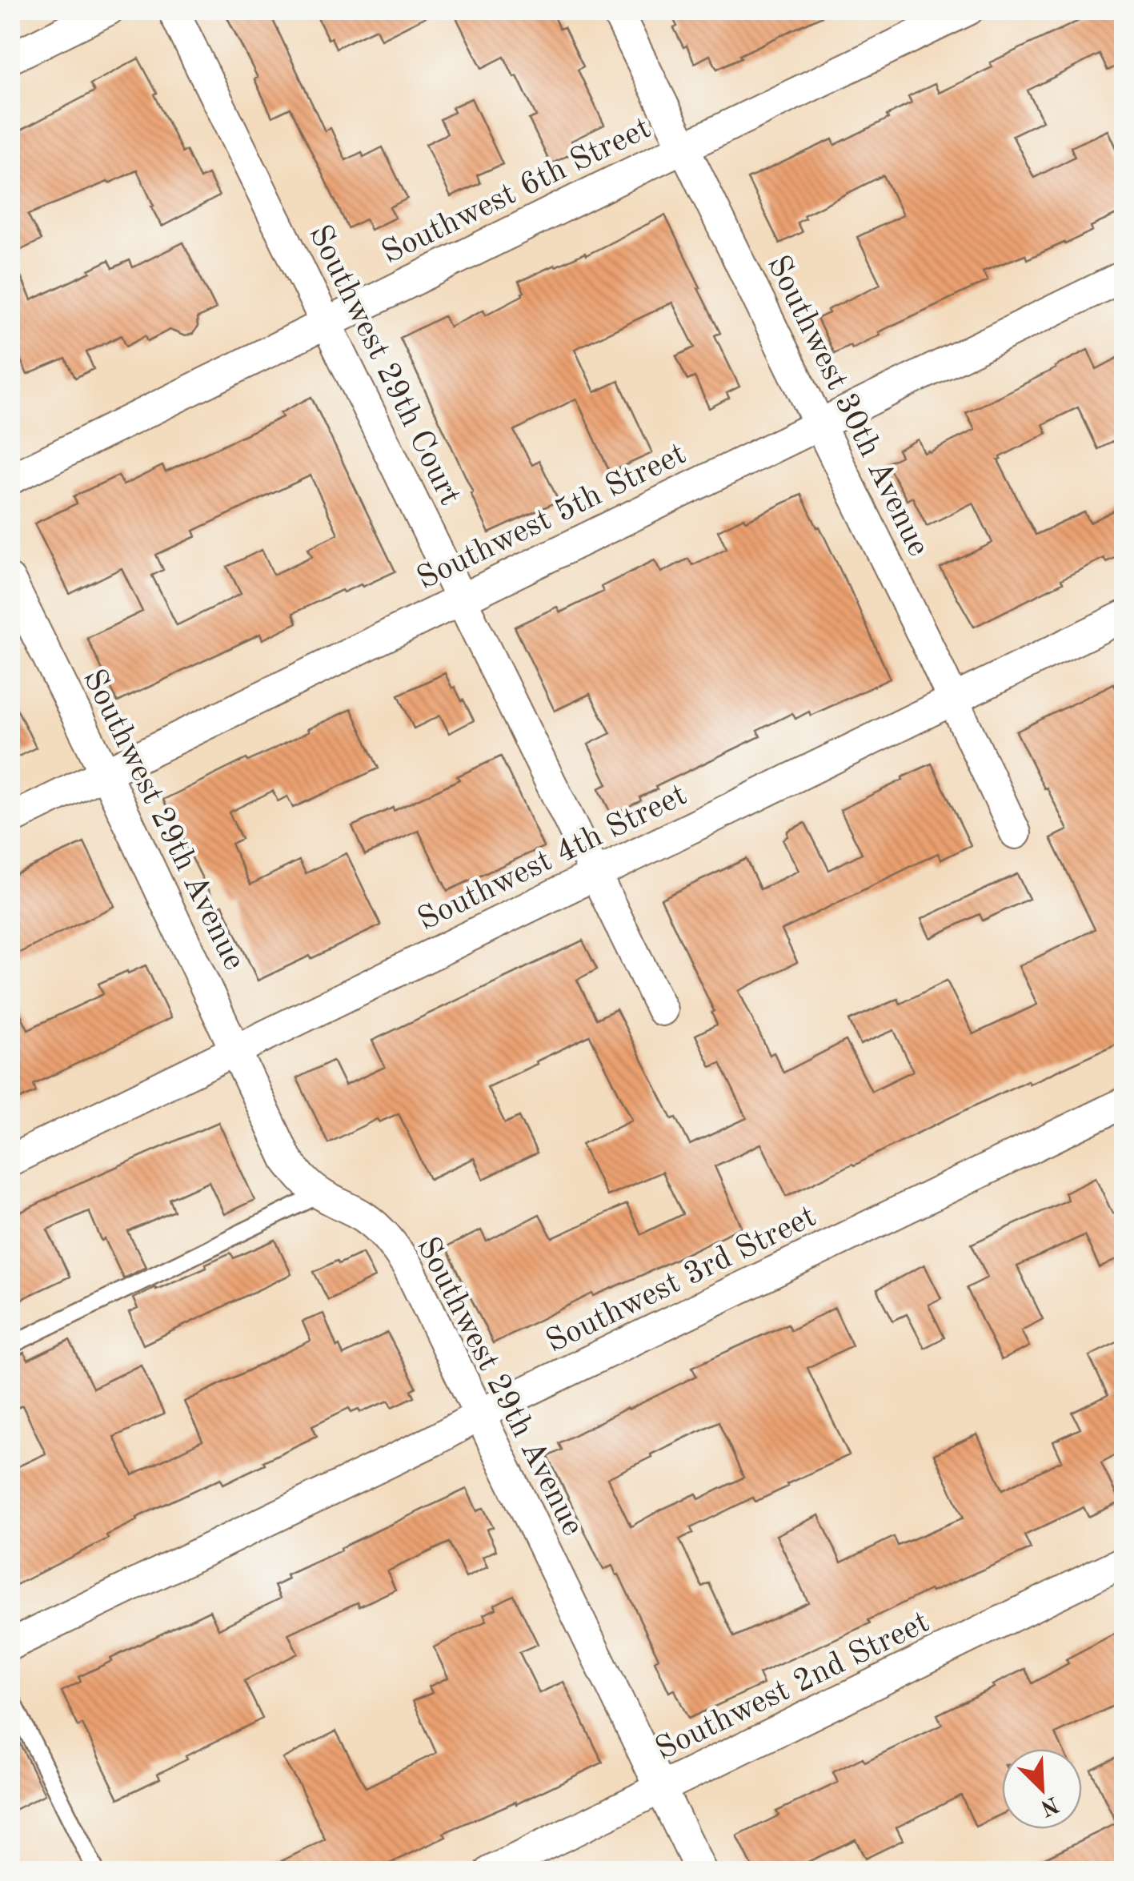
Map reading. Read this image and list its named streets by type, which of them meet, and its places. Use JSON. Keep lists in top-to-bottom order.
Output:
{
  "streets": {
    "street": [
      "Southwest 6th Street",
      "Southwest 29th Court",
      "Southwest 30th Avenue",
      "Southwest 5th Street",
      "Southwest 29th Avenue",
      "Southwest 4th Street",
      "Southwest 3rd Street",
      "Southwest 2nd Street"
    ]
  },
  "crossings": [
    ["Southwest 6th Street", "Southwest 29th Court"],
    ["Southwest 6th Street", "Southwest 30th Avenue"],
    ["Southwest 29th Court", "Southwest 5th Street"],
    ["Southwest 29th Court", "Southwest 4th Street"],
    ["Southwest 30th Avenue", "Southwest 5th Street"],
    ["Southwest 30th Avenue", "Southwest 4th Street"],
    ["Southwest 5th Street", "Southwest 29th Avenue"],
    ["Southwest 29th Avenue", "Southwest 4th Street"],
    ["Southwest 29th Avenue", "Southwest 3rd Street"],
    ["Southwest 29th Avenue", "Southwest 2nd Street"]
  ],
  "north": "bottom right"
}
